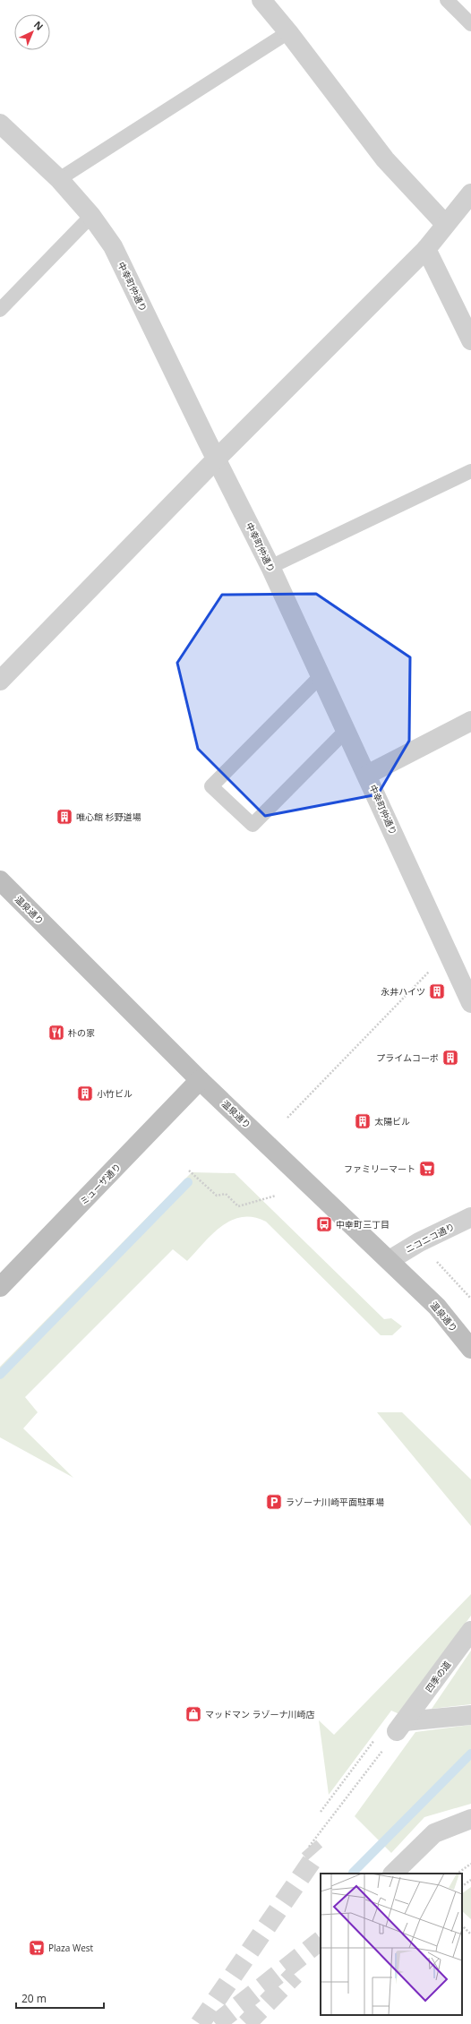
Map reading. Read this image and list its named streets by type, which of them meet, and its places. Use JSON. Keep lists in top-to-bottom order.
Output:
{
  "streets": {
    "street": [
      "中幸町仲通り",
      "温泉通り",
      "ミューザ通り",
      "ニコニコ通り",
      "四季の道"
    ]
  },
  "crossings": [
    ["温泉通り", "ミューザ通り"],
    ["温泉通り", "ニコニコ通り"]
  ],
  "places": {
    "building": [
      "唯心館 杉野道場",
      "永井ハイツ",
      "プライムコーポ",
      "小竹ビル",
      "太陽ビル"
    ],
    "restaurant": ["朴の家"],
    "supermarket": ["ファミリーマート", "Plaza West"],
    "bus stop": ["中幸町三丁目"],
    "parking": ["ラゾーナ川崎平面駐車場"],
    "shop": ["マッドマン ラゾーナ川崎店"]
  },
  "scale_bar": "20 m",
  "north": "top right"
}
